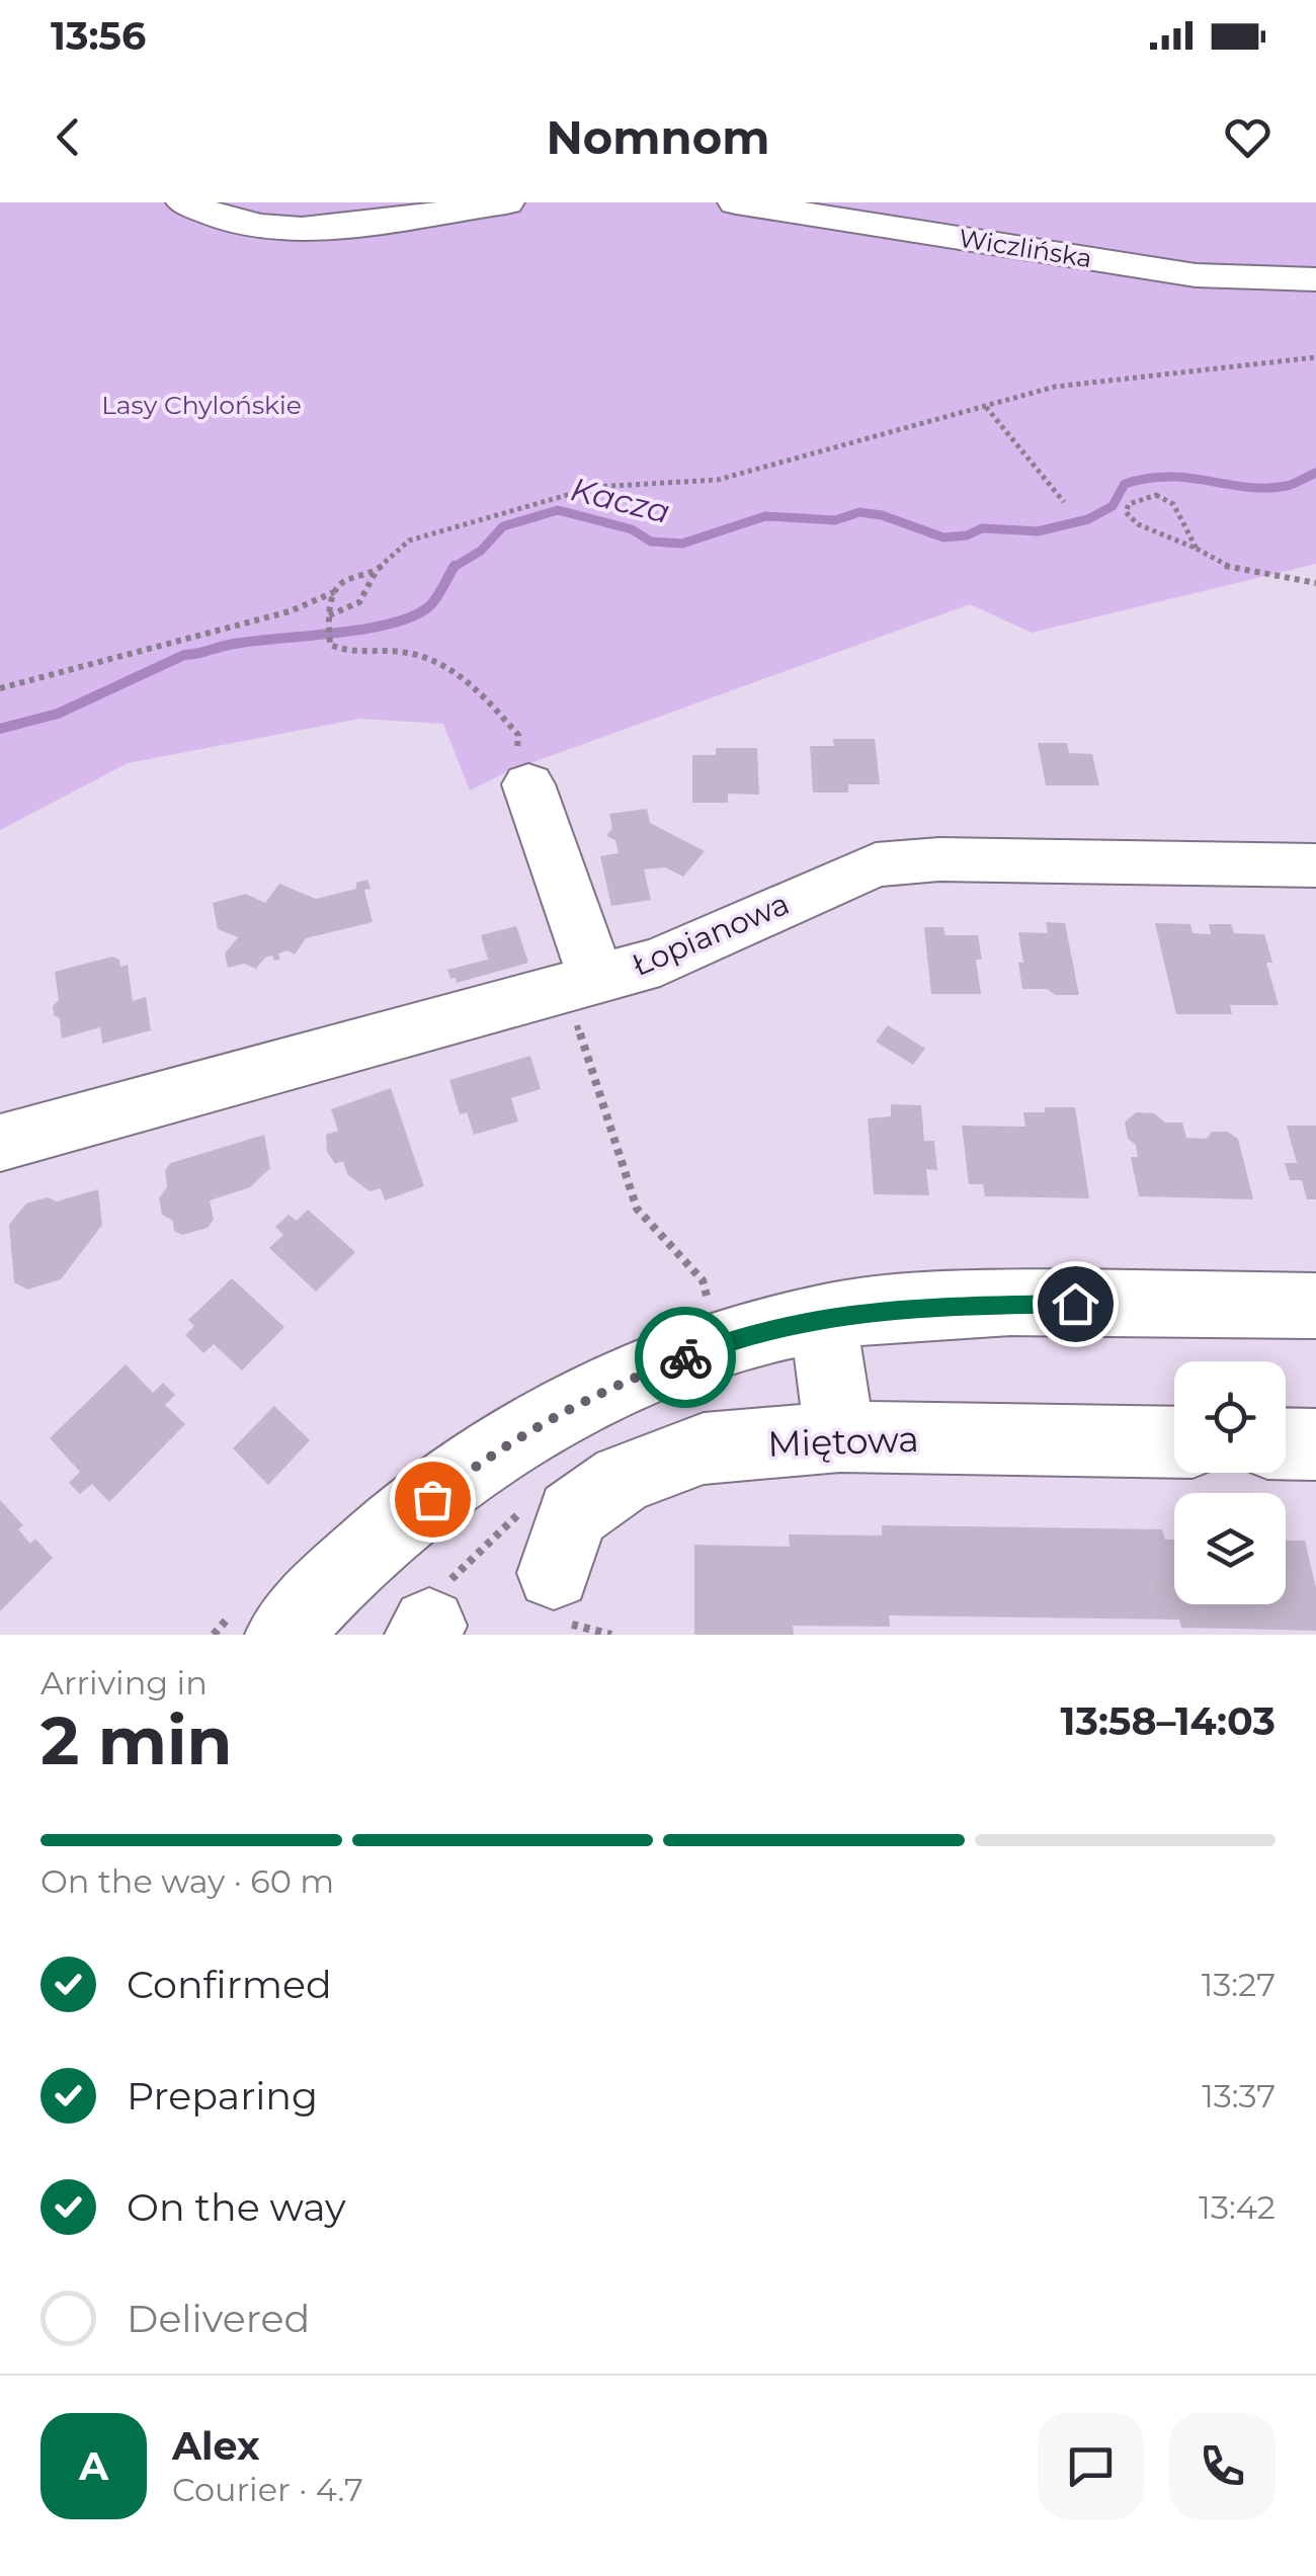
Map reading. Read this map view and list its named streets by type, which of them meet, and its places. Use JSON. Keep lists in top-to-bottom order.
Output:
{
  "streets": {
    "street": ["Wiczlińska", "Łopianowa", "Miętowa"]
  },
  "water": ["Kacza"],
  "parks": ["Lasy Chylońskie"],
  "page": {
    "status": "13:56",
    "header": "Nomnom",
    "heading": ["2 min", "Arriving in", "13:58–14:03"],
    "panel": ["Alex", "Courier · 4.7"],
    "bar": "On the way · 60 m",
    "list": [
      ["Confirmed", "13:27"],
      ["Preparing", "13:37"],
      ["On the way", "13:42"],
      "Delivered"
    ],
    "round": "A"
  }
}
